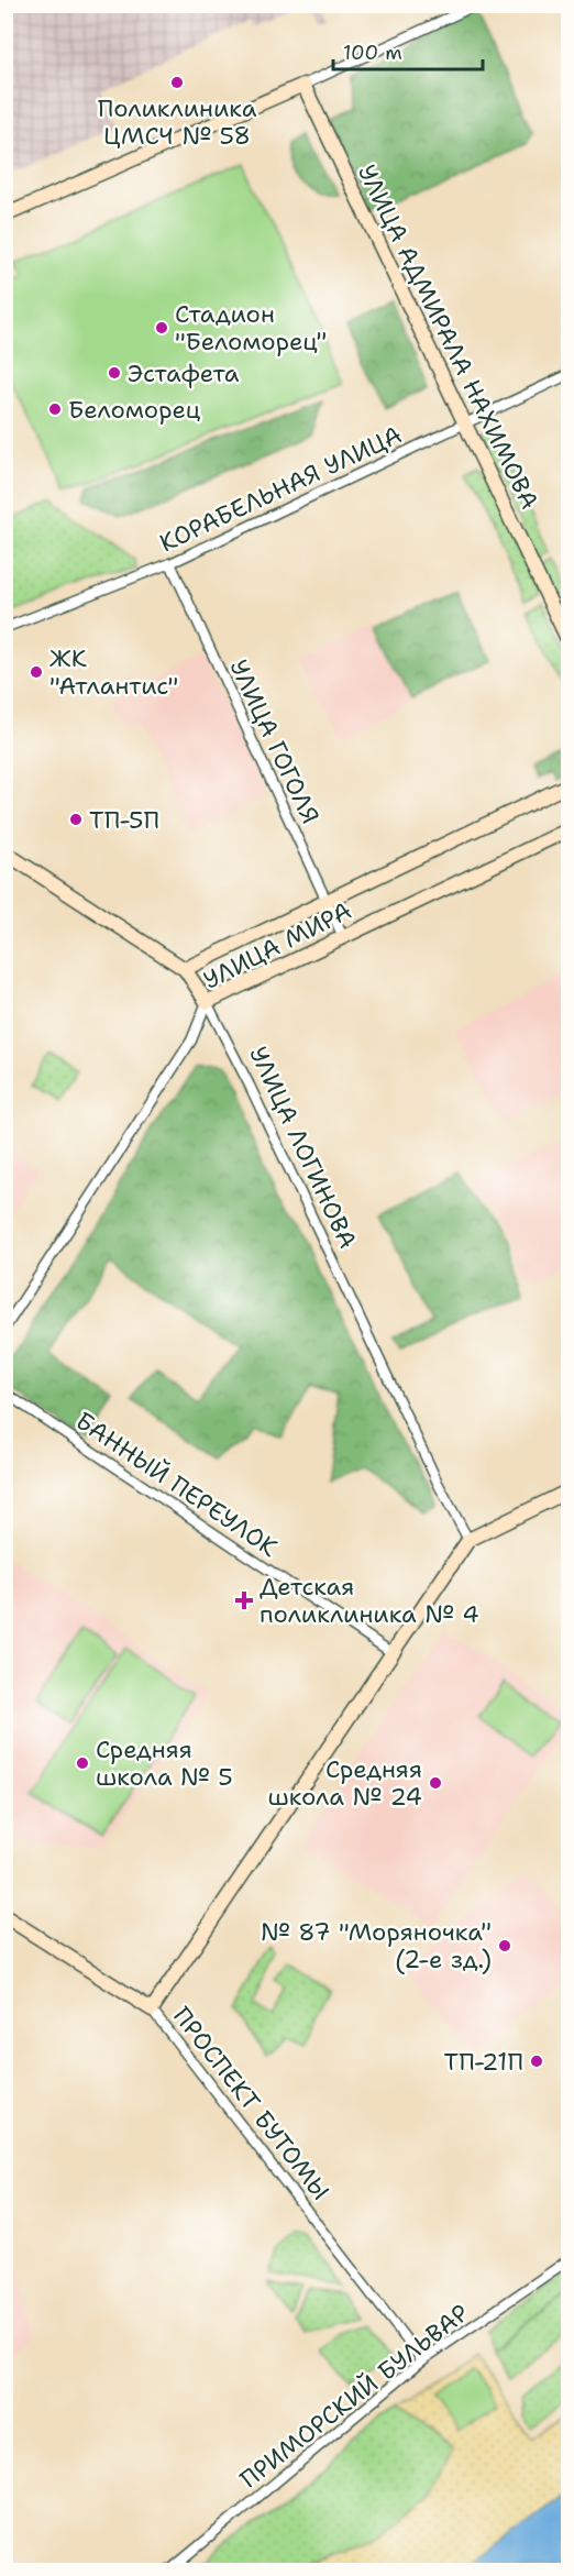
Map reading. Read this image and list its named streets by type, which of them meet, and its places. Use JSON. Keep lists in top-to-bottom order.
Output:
{
  "streets": {
    "street": [
      "УЛИЦА АДМИРАЛА НАХИМОВА",
      "КОРАБЕЛЬНАЯ УЛИЦА",
      "УЛИЦА ГОГОЛЯ",
      "УЛИЦА МИРА",
      "УЛИЦА ЛОГИНОВА",
      "БАННЫЙ ПЕРЕУЛОК",
      "ПРОСПЕКТ БУТОМЫ",
      "ПРИМОРСКИЙ БУЛЬВАР"
    ]
  },
  "crossings": [
    ["УЛИЦА АДМИРАЛА НАХИМОВА", "КОРАБЕЛЬНАЯ УЛИЦА"],
    ["КОРАБЕЛЬНАЯ УЛИЦА", "УЛИЦА ГОГОЛЯ"],
    ["УЛИЦА ГОГОЛЯ", "УЛИЦА МИРА"],
    ["УЛИЦА МИРА", "УЛИЦА ЛОГИНОВА"],
    ["ПРОСПЕКТ БУТОМЫ", "ПРИМОРСКИЙ БУЛЬВАР"]
  ],
  "places": {
    "other": [
      "Поликлиника ЦМСЧ № 58",
      "Стадион \"Беломорец\"",
      "Эстафета",
      "Беломорец",
      "ЖК \"Атлантис\"",
      "ТП-5П",
      "Средняя школа № 5",
      "Средняя школа № 24",
      "№ 87 \"Моряночка\" (2-е зд.)",
      "ТП-21П"
    ],
    "health": ["Детская поликлиника № 4"]
  },
  "scale_bar": "100 m"
}
